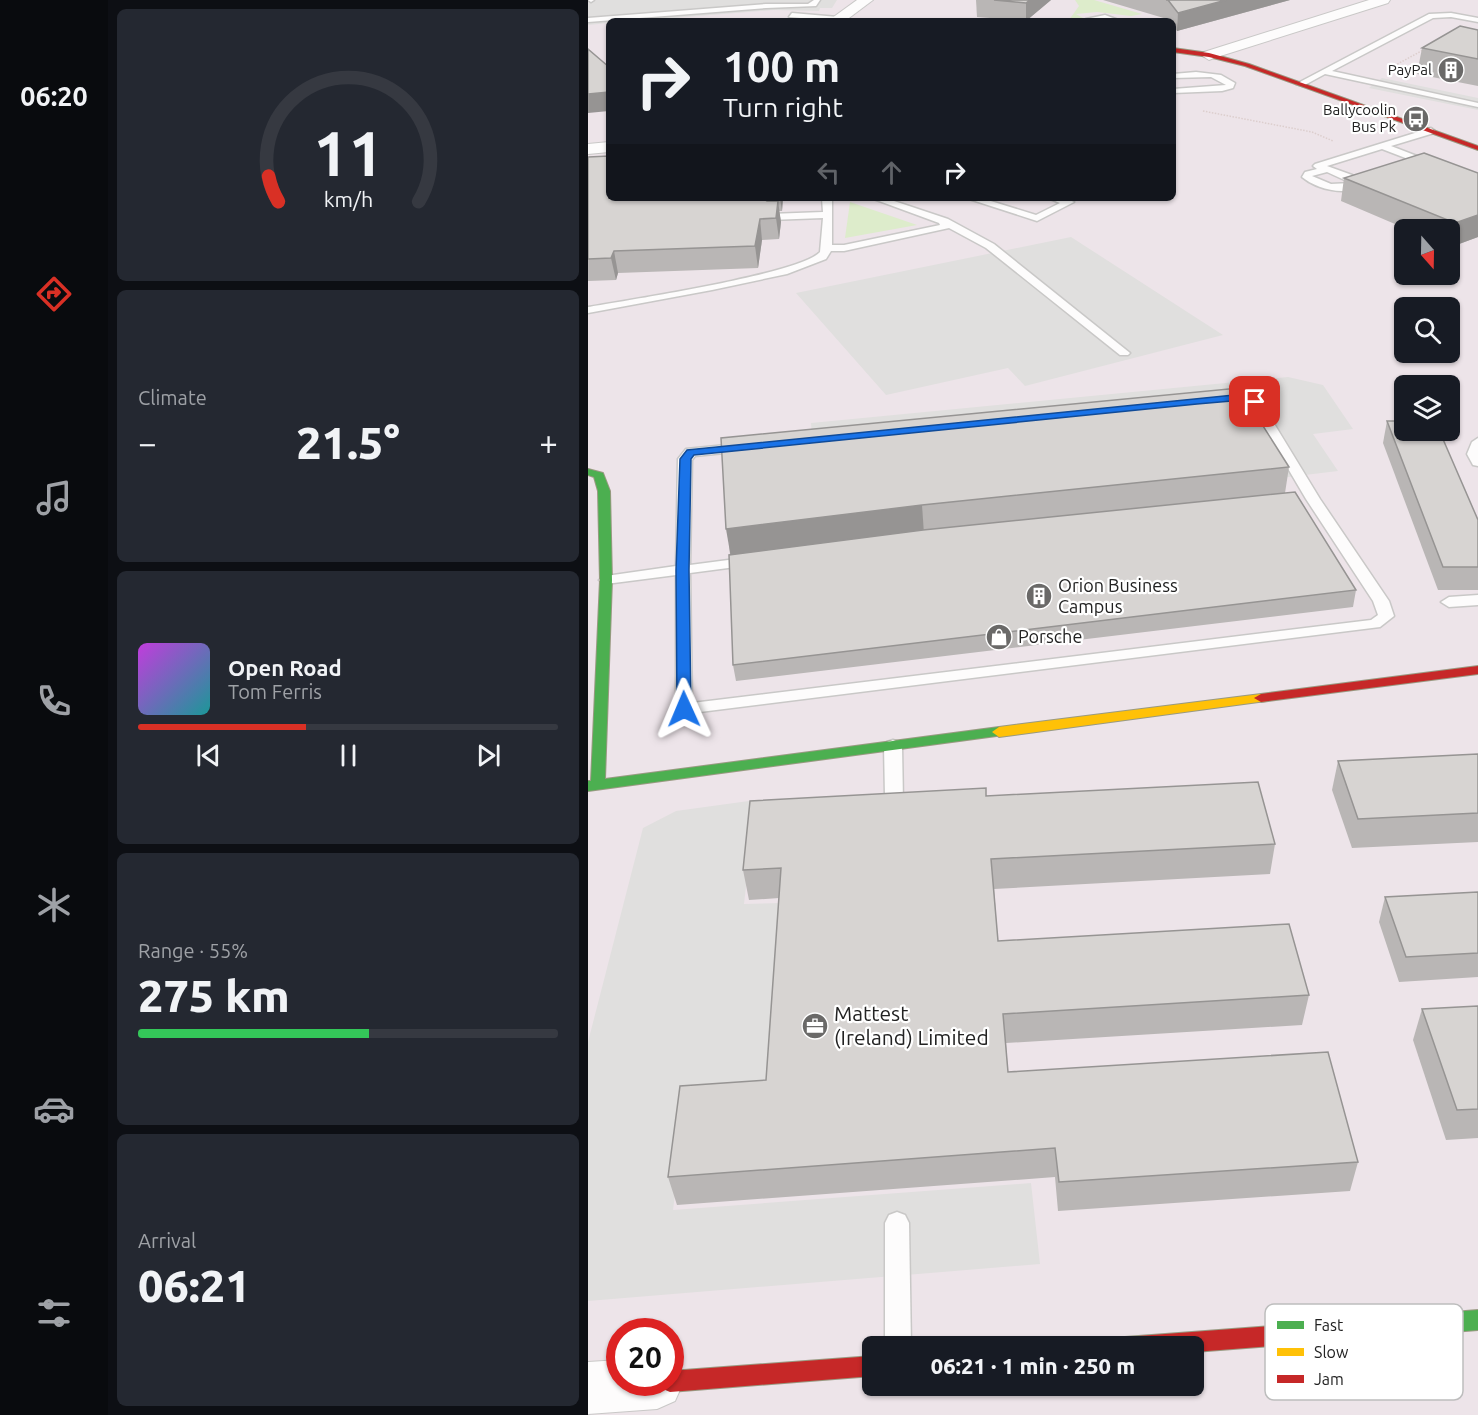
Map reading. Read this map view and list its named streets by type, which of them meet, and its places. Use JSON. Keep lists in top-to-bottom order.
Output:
{
  "places": {
    "building": ["PayPal", "Orion Business Campus"],
    "bus stop": ["Ballycoolin Bus Pk"],
    "shop": ["Porsche"],
    "office": ["Mattest (Ireland) Limited"]
  },
  "legend": ["Fast", "Slow", "Jam"],
  "north": "bottom",
  "page": {
    "tabs": "06:20",
    "turn": ["100 m", "Turn right"],
    "tile": [
      "Climate",
      ["Range · 55%", "275 km"],
      ["Arrival", "06:21"]
    ],
    "heat": ["−", "21.5°", "+"],
    "song": ["Open Road", "Tom Ferris"],
    "limit": "20",
    "trip": "06:21 · 1 min · 250 m",
    "gauge": ["11", "km/h"]
  }
}
